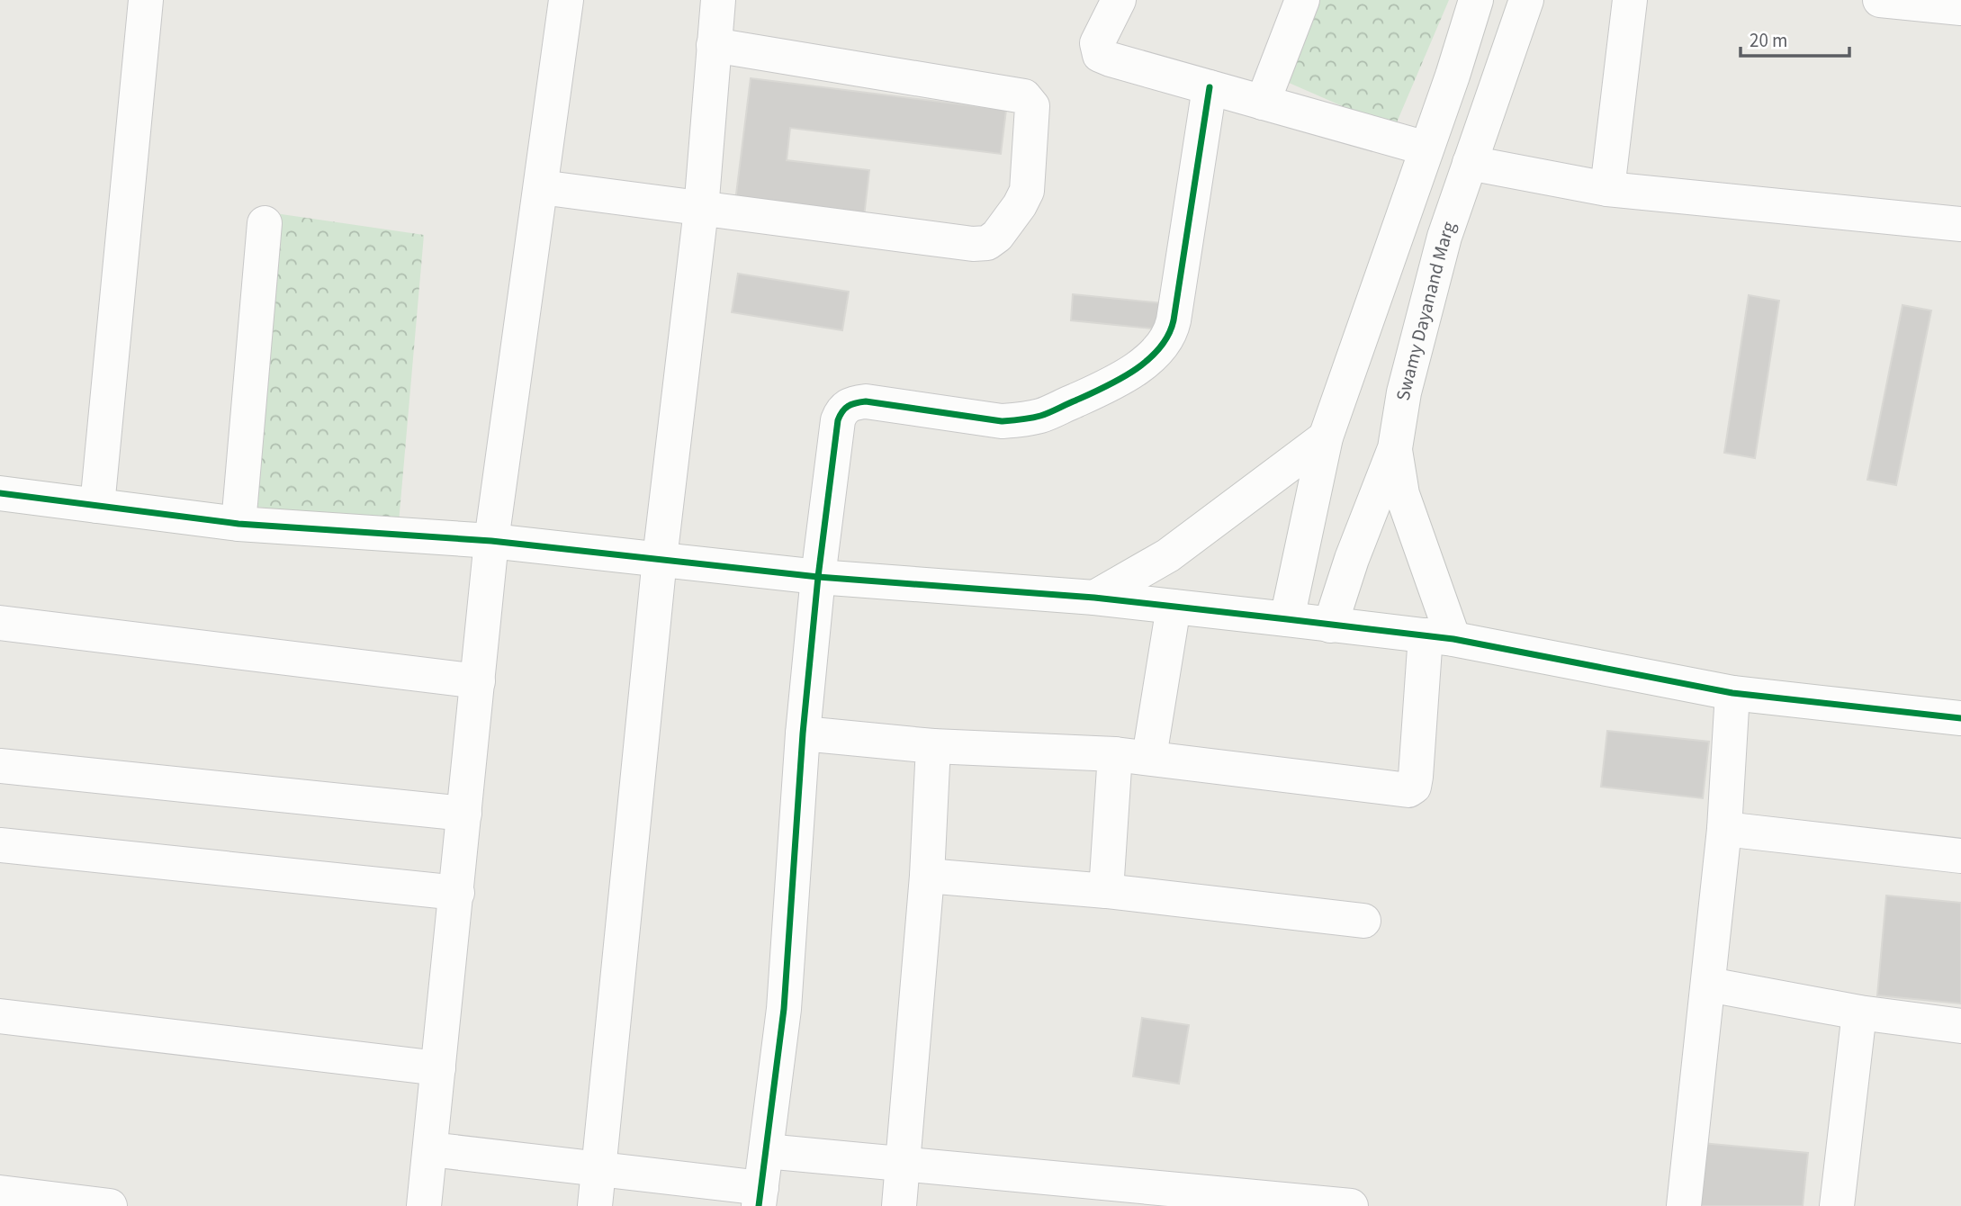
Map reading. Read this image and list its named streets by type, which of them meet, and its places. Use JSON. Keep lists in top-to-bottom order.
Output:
{
  "streets": {
    "street": ["Swamy Dayanand Marg"]
  },
  "scale_bar": "20 m"
}
